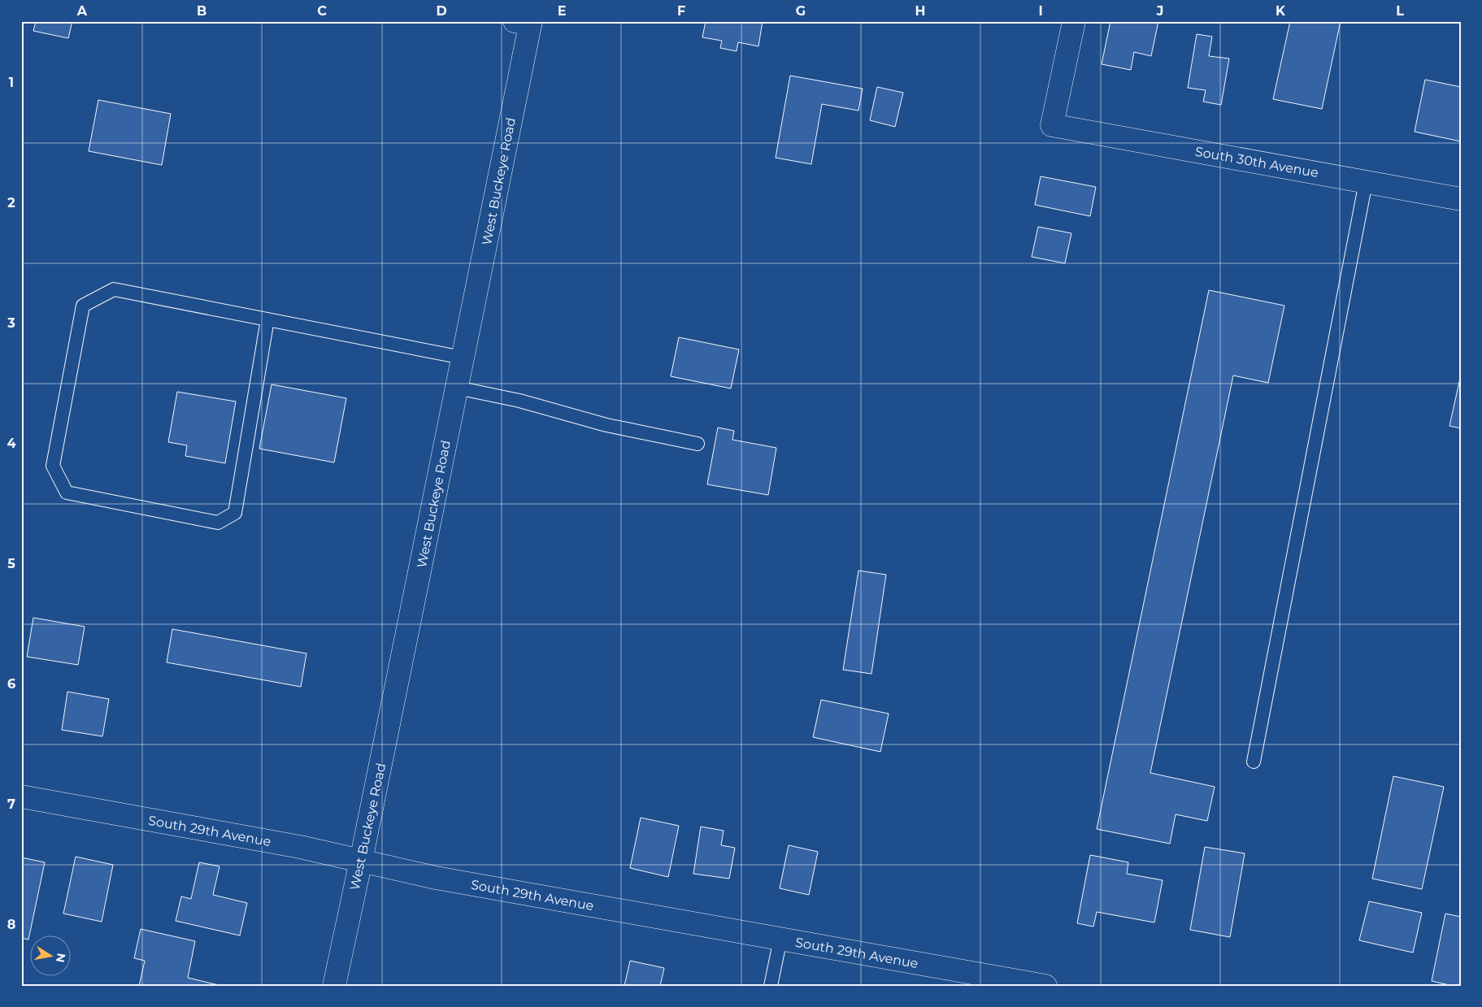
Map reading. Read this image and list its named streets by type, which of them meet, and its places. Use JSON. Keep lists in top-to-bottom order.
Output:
{
  "streets": {
    "street": ["South 30th Avenue", "West Buckeye Road", "South 29th Avenue"]
  },
  "crossings": [
    ["West Buckeye Road", "South 29th Avenue"]
  ],
  "north": "right",
  "grid": {
    "columns": [
      "A",
      "B",
      "C",
      "D",
      "E",
      "F",
      "G",
      "H",
      "I",
      "J",
      "K",
      "L"
    ],
    "rows": [
      "1",
      "2",
      "3",
      "4",
      "5",
      "6",
      "7",
      "8"
    ]
  }
}
